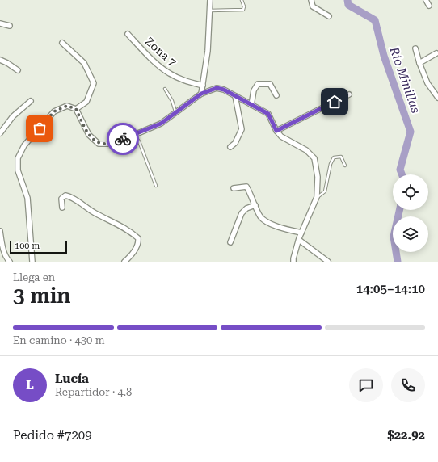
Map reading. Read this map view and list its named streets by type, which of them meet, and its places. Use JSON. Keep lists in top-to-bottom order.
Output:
{
  "streets": {
    "street": ["Zona 7"]
  },
  "water": ["Río Minillas"],
  "scale_bar": "100 m",
  "page": {
    "scale": "100 m",
    "heading": ["3 min", "Llega en", "14:05–14:10"],
    "panel": [
      "Lucía",
      "Repartidor · 4.8",
      "Pedido #7209",
      "$22.92"
    ],
    "bar": "En camino · 430 m",
    "round": "L"
  }
}
